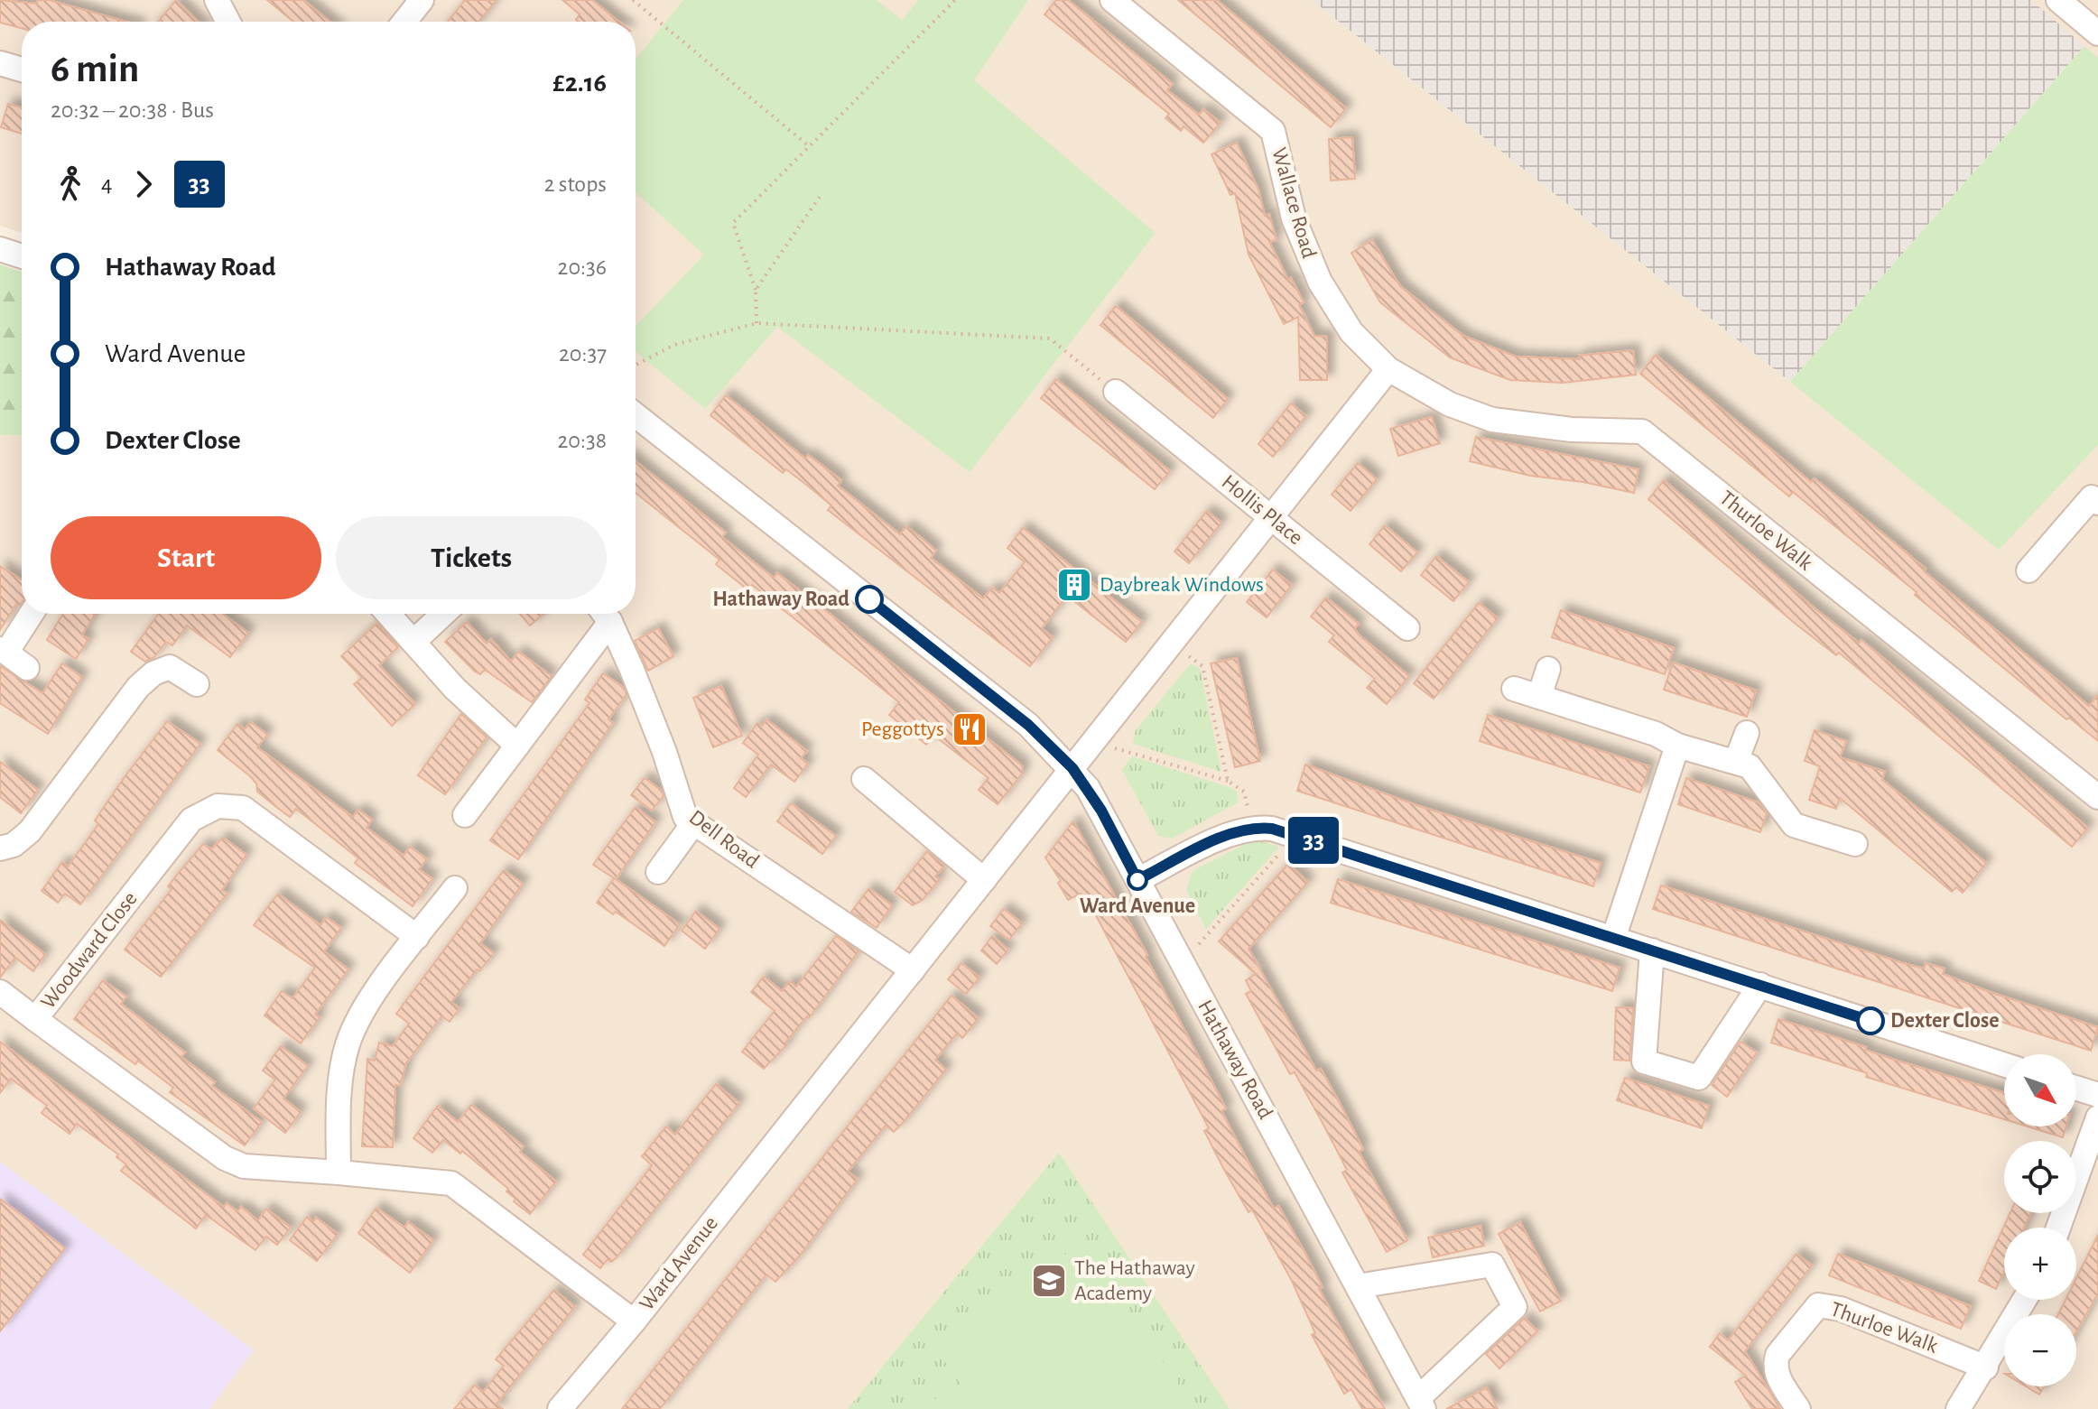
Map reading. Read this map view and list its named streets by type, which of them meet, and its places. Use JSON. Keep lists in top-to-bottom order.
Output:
{
  "streets": {
    "street": [
      "Wallace Road",
      "Hollis Place",
      "Thurloe Walk",
      "Dell Road",
      "Woodward Close",
      "Hathaway Road",
      "Ward Avenue"
    ]
  },
  "crossings": [
    ["Wallace Road", "Thurloe Walk"],
    ["Wallace Road", "Ward Avenue"],
    ["Hollis Place", "Ward Avenue"],
    ["Thurloe Walk", "Ward Avenue"],
    ["Dell Road", "Ward Avenue"],
    ["Woodward Close", "Ward Avenue"],
    ["Hathaway Road", "Ward Avenue"]
  ],
  "places": {
    "building": ["Daybreak Windows"],
    "other": ["Hathaway Road", "Ward Avenue", "Dexter Close"],
    "restaurant": ["Peggottys"],
    "school or university": ["The Hathaway Academy"]
  },
  "lines": ["bus line 33"],
  "north": "bottom right",
  "page": {
    "on_map": "33",
    "heading": ["6 min", "20:32 – 20:38 · Bus", "£2.16"],
    "legs": ["4", "33", "2 stops"],
    "list": [
      {
        "name": "Hathaway Road",
        "value": "20:36"
      },
      {
        "name": "Ward Avenue",
        "value": "20:37"
      },
      {
        "name": "Dexter Close",
        "value": "20:38"
      }
    ],
    "buttons": ["Start", "Tickets"],
    "map_buttons": ["+", "−"]
  }
}
